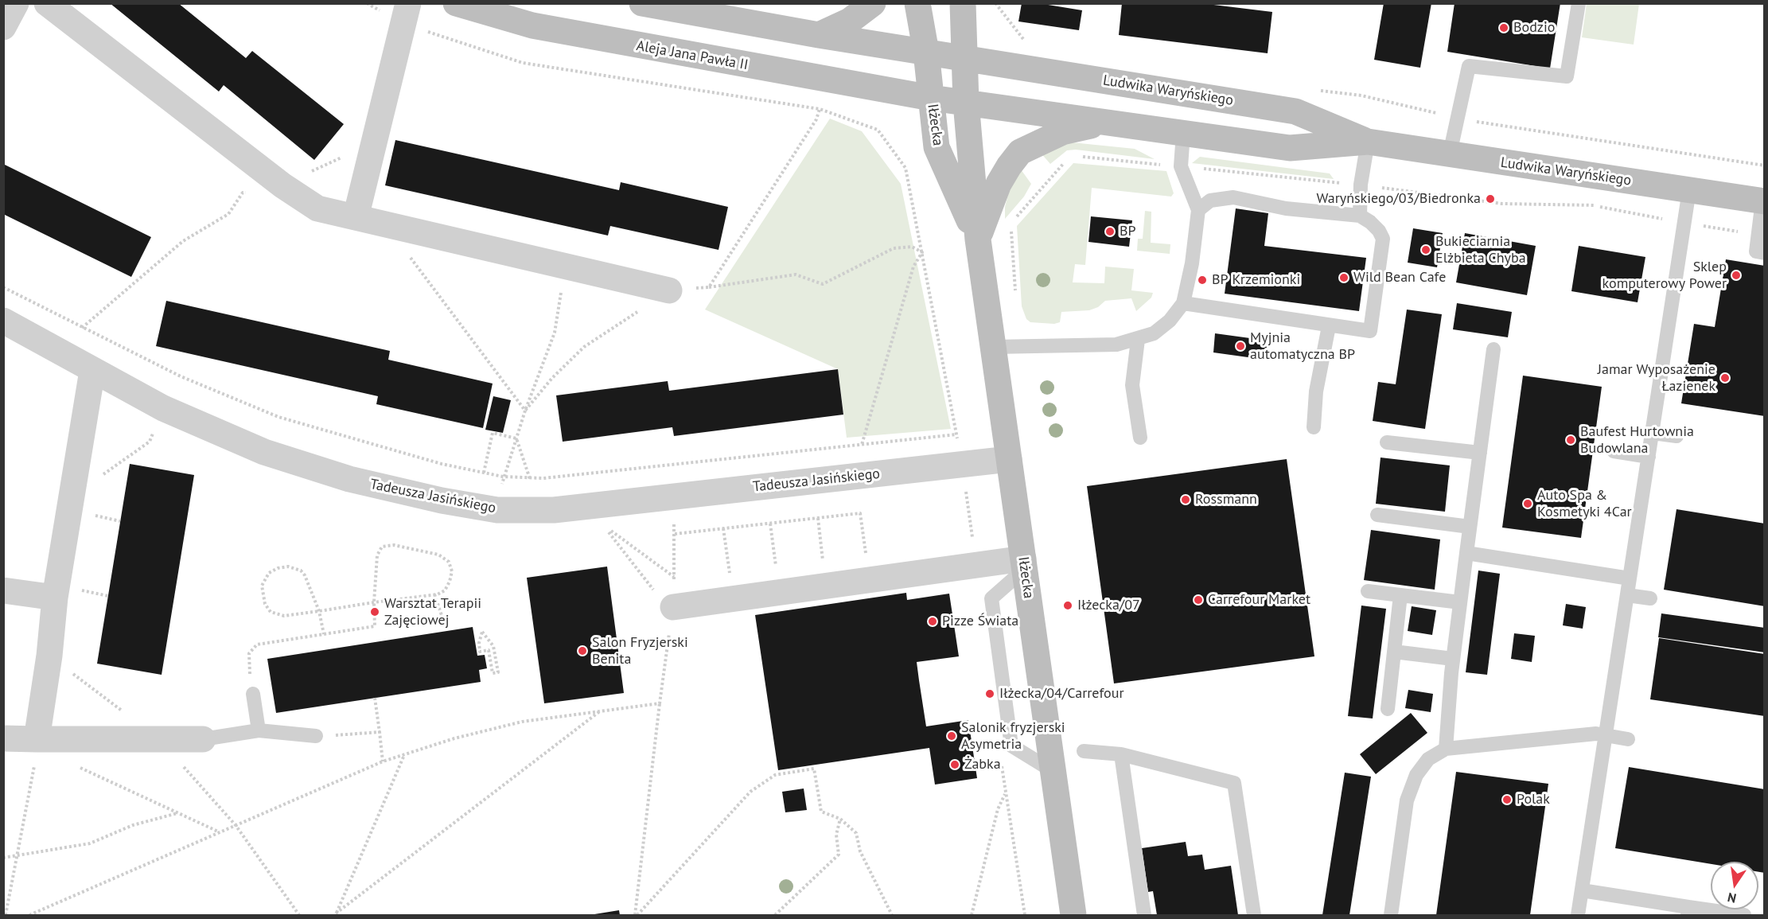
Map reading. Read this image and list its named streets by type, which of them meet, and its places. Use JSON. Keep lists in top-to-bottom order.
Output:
{
  "streets": {
    "main road": ["Aleja Jana Pawła II", "Ludwika Waryńskiego", "Iłżecka"],
    "street": ["Tadeusza Jasińskiego"]
  },
  "crossings": [
    ["Aleja Jana Pawła II", "Ludwika Waryńskiego"],
    ["Aleja Jana Pawła II", "Iłżecka"],
    ["Ludwika Waryńskiego", "Iłżecka"],
    ["Iłżecka", "Tadeusza Jasińskiego"]
  ],
  "places": [
    "Bodzio",
    "Waryńskiego/03/Biedronka",
    "BP",
    "Bukieciarnia Elżbieta Chyba",
    "Sklep komputerowy Power",
    "Wild Bean Cafe",
    "BP Krzemionki",
    "Myjnia automatyczna BP",
    "Jamar Wyposażenie Łazienek",
    "Baufest Hurtownia Budowlana",
    "Rossmann",
    "Auto Spa & Kosmetyki 4Car",
    "Carrefour Market",
    "Iłżecka/07",
    "Warsztat Terapii Zajęciowej",
    "Pizze Świata",
    "Salon Fryzjerski Benita",
    "Iłżecka/04/Carrefour",
    "Salonik fryzjerski Asymetria",
    "Żabka",
    "Polak"
  ],
  "north": "bottom"
}
